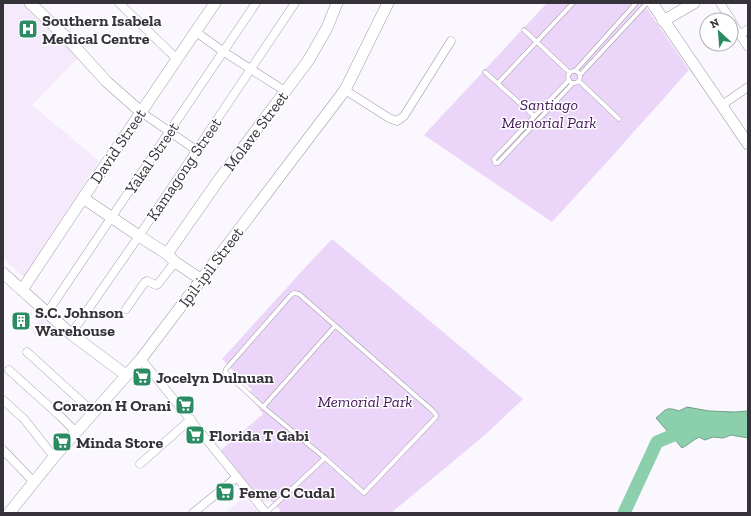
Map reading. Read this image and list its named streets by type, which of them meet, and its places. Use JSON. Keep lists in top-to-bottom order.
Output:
{
  "streets": {
    "street": [
      "Molave Street",
      "David Street",
      "Yakal Street",
      "Kamagong Street",
      "Ipil-ipil Street"
    ]
  },
  "parks": ["Santiago Memorial Park", "Memorial Park"],
  "places": {
    "hospital": ["Southern Isabela Medical Centre"],
    "building": ["S.C. Johnson Warehouse"],
    "supermarket": [
      "Jocelyn Dulnuan",
      "Corazon H Orani",
      "Florida T Gabi",
      "Minda Store",
      "Feme C Cudal"
    ]
  },
  "north": "top left"
}
